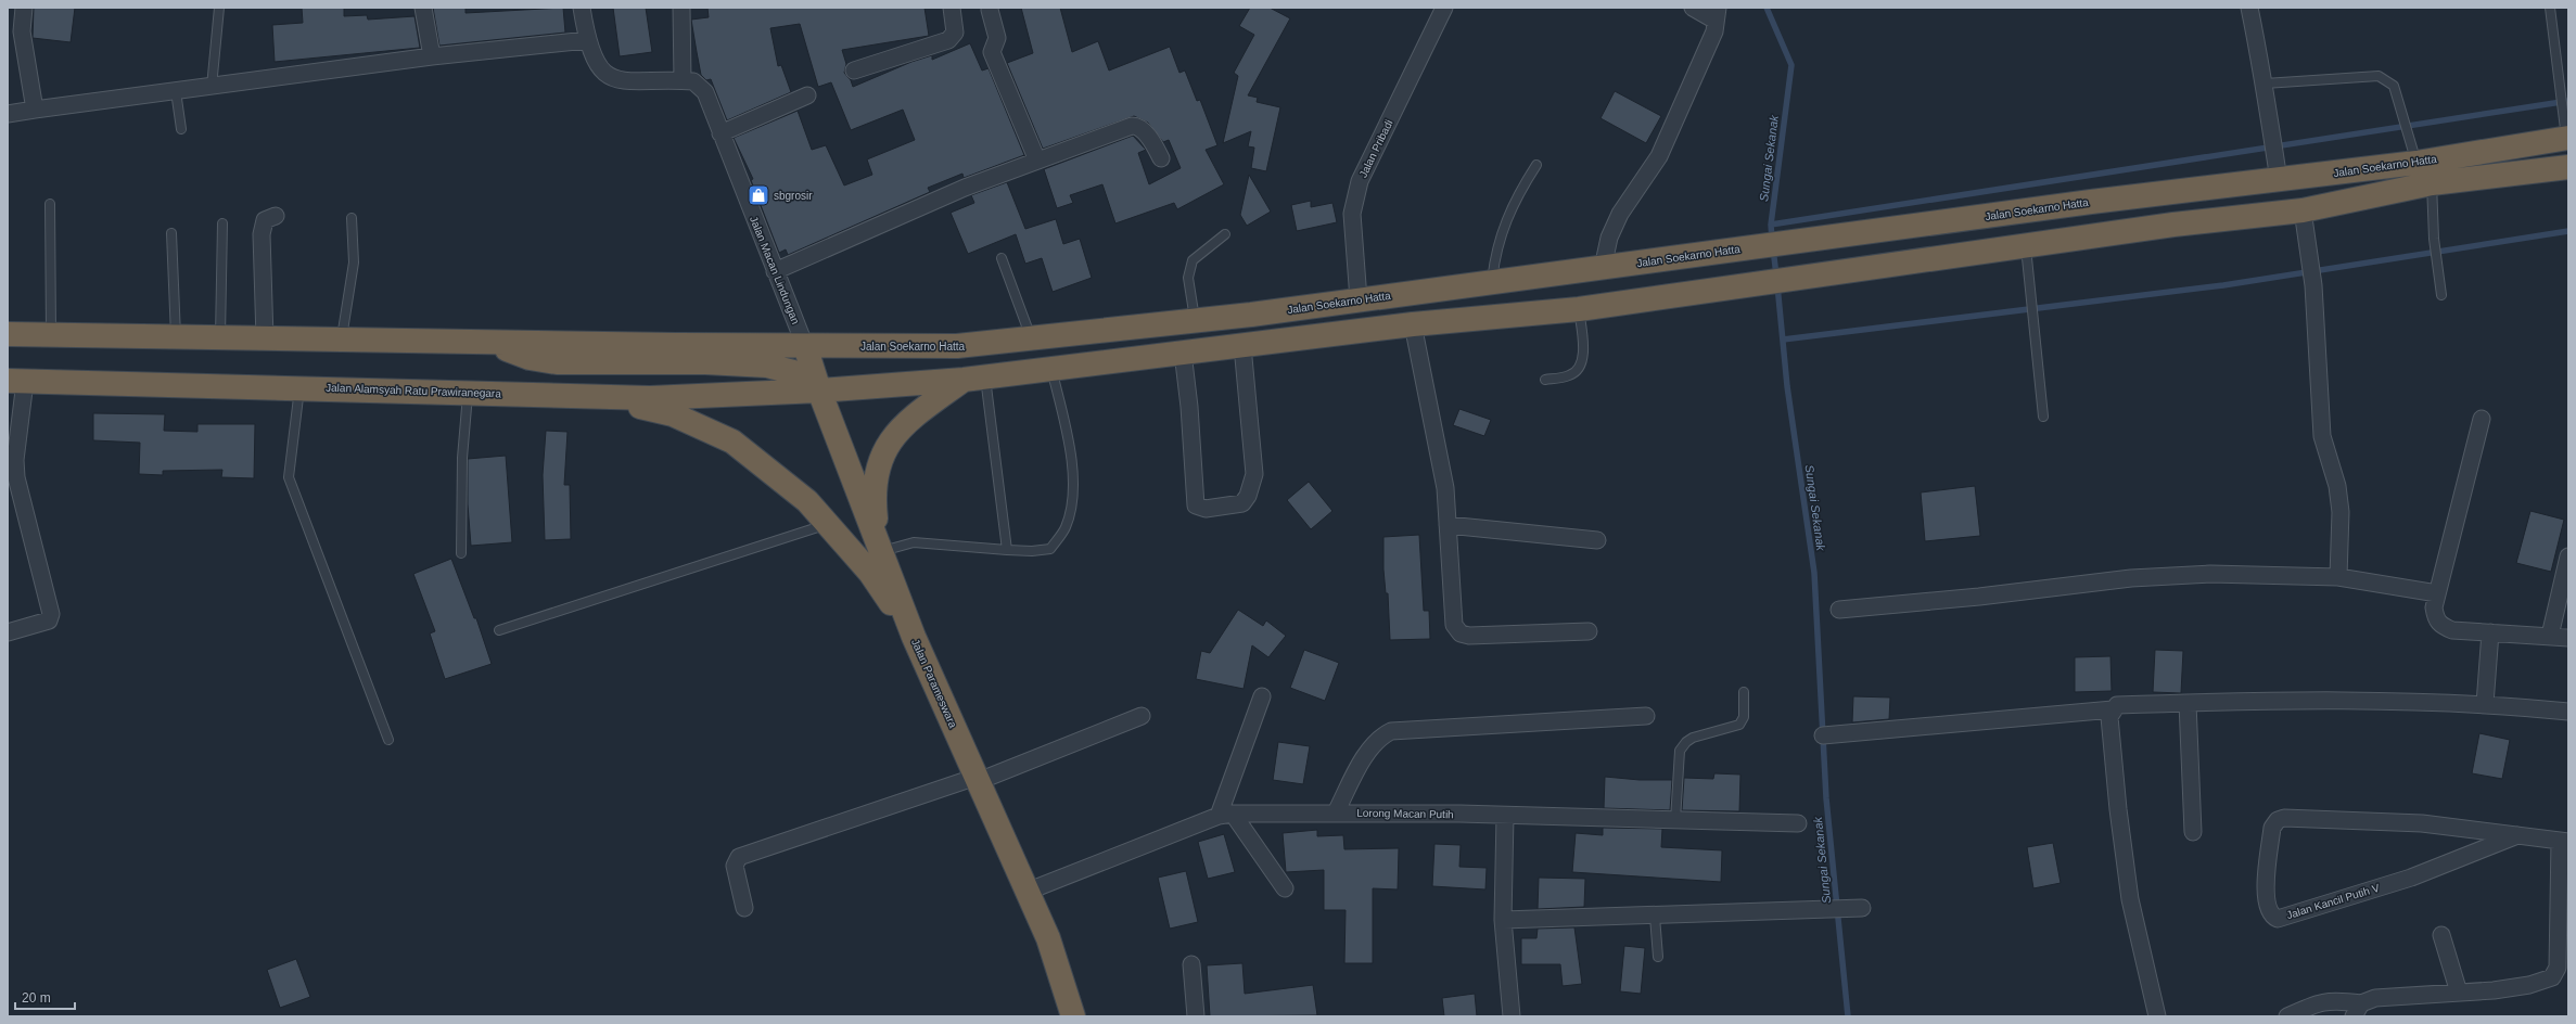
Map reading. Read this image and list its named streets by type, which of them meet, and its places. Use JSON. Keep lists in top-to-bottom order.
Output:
{
  "streets": {
    "highway": ["Jalan Soekarno Hatta", "Jalan Alamsyah Ratu Prawiranegara", "Jalan Parameswara"],
    "street": [
      "Jalan Pribadi",
      "Jalan Macan Lindungan",
      "Lorong Macan Putih",
      "Jalan Kancil Putih V"
    ]
  },
  "crossings": [
    ["Jalan Pribadi", "Jalan Soekarno Hatta"],
    ["Jalan Soekarno Hatta", "Jalan Macan Lindungan"],
    ["Jalan Soekarno Hatta", "Jalan Parameswara"],
    ["Jalan Macan Lindungan", "Jalan Parameswara"],
    ["Jalan Alamsyah Ratu Prawiranegara", "Jalan Parameswara"],
    ["Jalan Parameswara", "Lorong Macan Putih"]
  ],
  "water": ["Sungai Sekanak"],
  "places": {
    "shop": ["sbgrosir"]
  },
  "scale_bar": "20 m"
}
